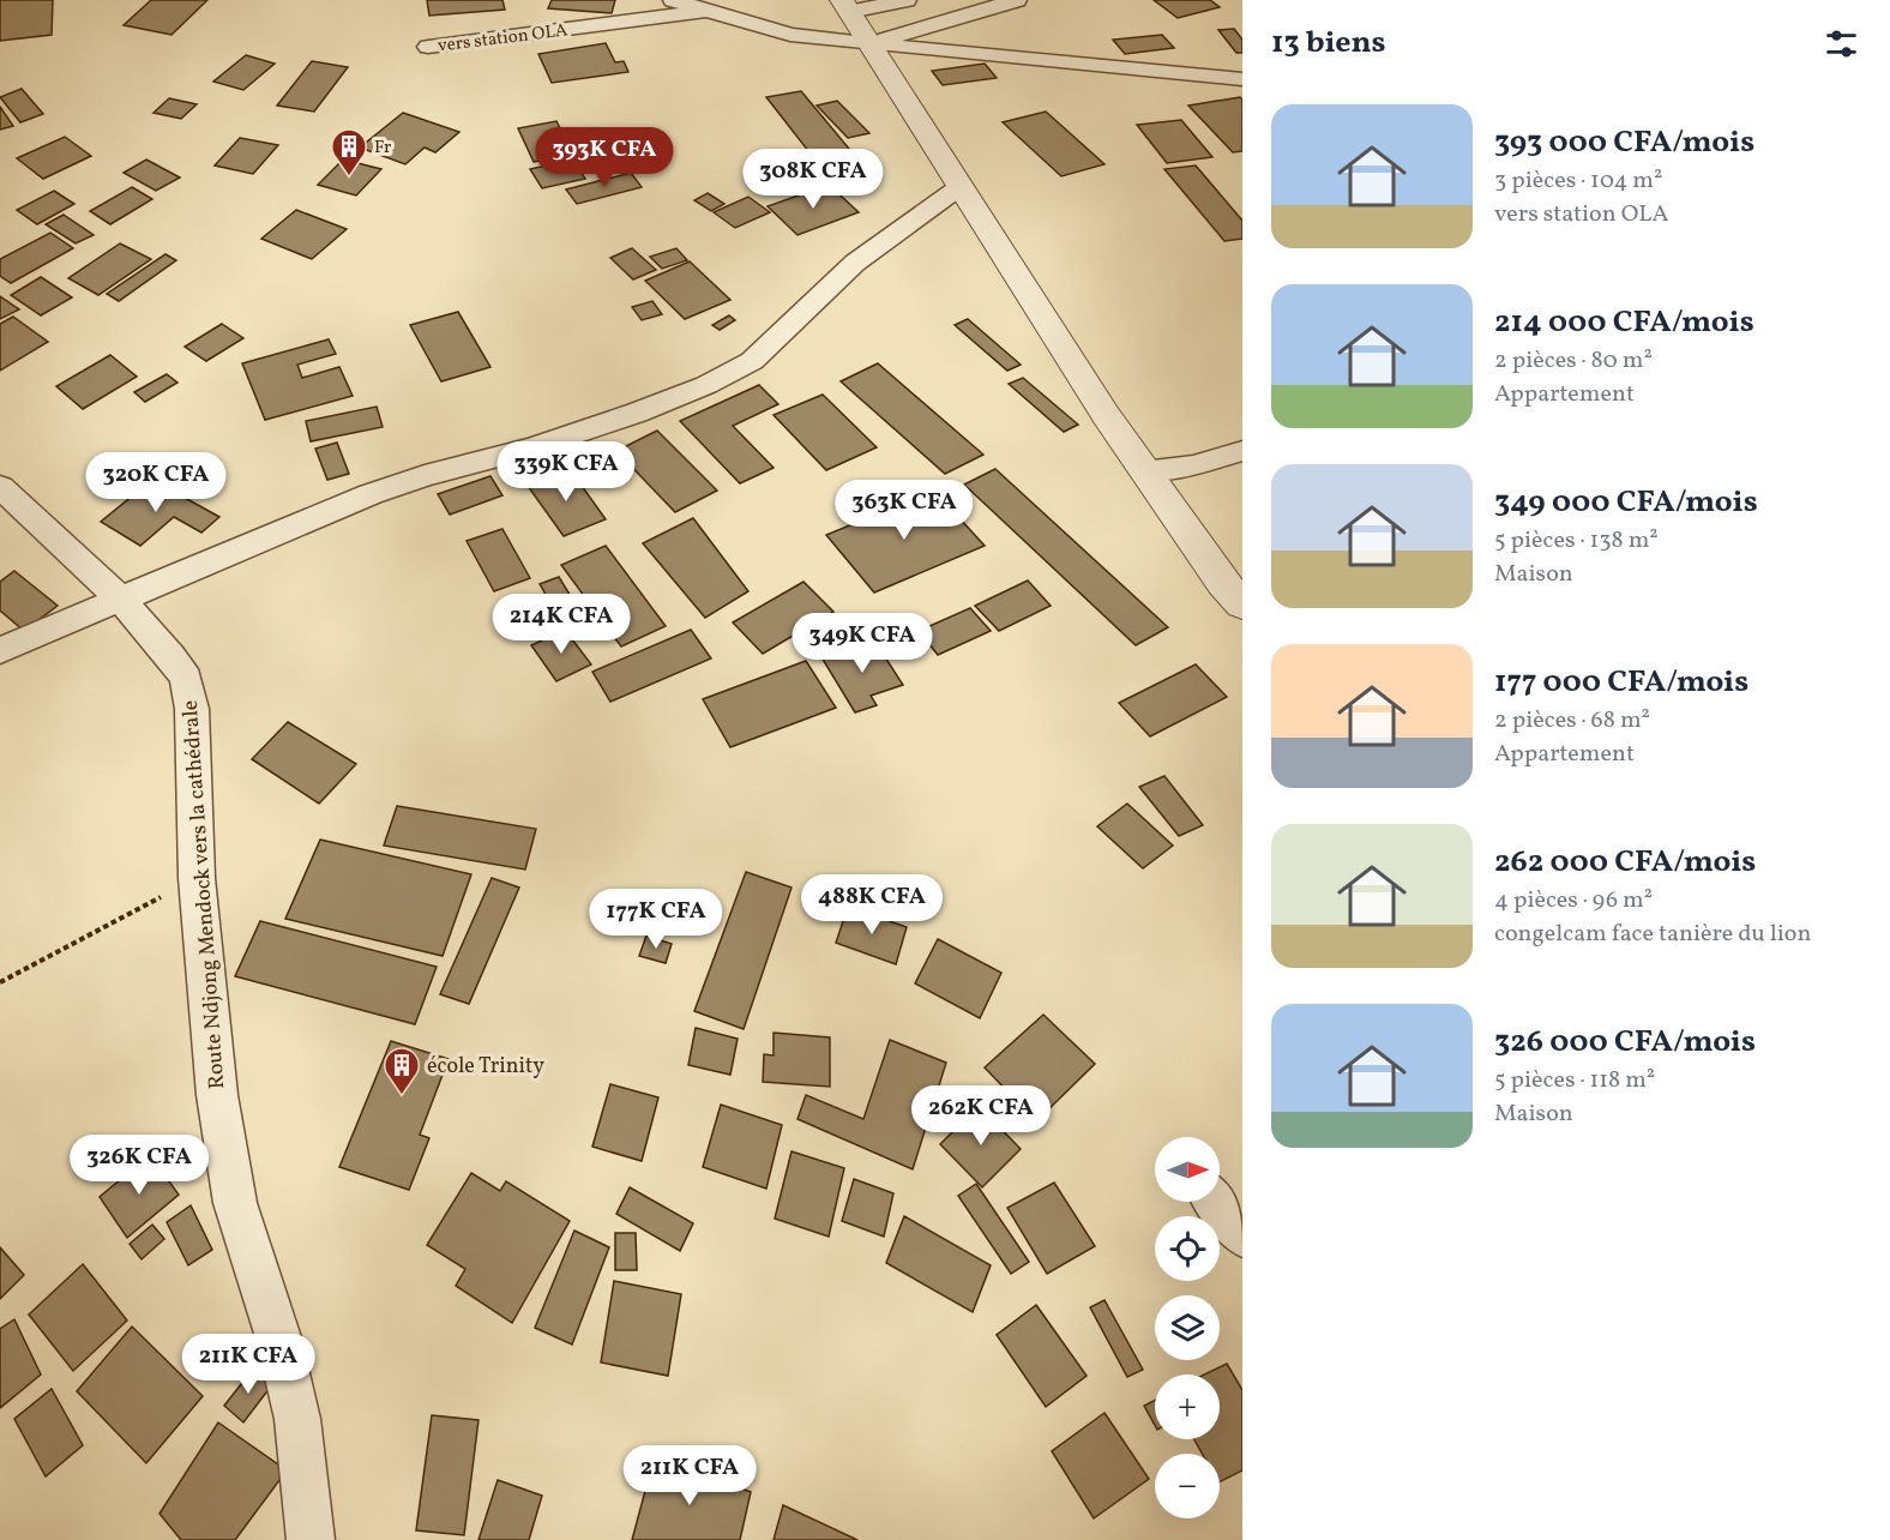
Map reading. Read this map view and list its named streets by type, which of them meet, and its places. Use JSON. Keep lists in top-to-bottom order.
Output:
{
  "streets": {
    "street": ["vers station OLA", "Route Ndjong Mendock vers la cathédrale"]
  },
  "places": {
    "building": ["Fr", "école Trinity"]
  },
  "north": "right",
  "page": {
    "heading": "13 biens",
    "list": [
      {
        "name": "393 000 CFA/mois",
        "note": "3 pièces · 104 m² · vers station OLA"
      },
      {
        "name": "214 000 CFA/mois",
        "note": "2 pièces · 80 m² · Appartement"
      },
      {
        "name": "349 000 CFA/mois",
        "note": "5 pièces · 138 m² · Maison"
      },
      {
        "name": "177 000 CFA/mois",
        "note": "2 pièces · 68 m² · Appartement"
      },
      {
        "name": "262 000 CFA/mois",
        "note": "4 pièces · 96 m² · congelcam face tanière du lion"
      },
      {
        "name": "326 000 CFA/mois",
        "note": "5 pièces · 118 m² · Maison"
      }
    ],
    "price": [
      "393K CFA",
      "308K CFA",
      "339K CFA",
      "320K CFA",
      "363K CFA",
      "214K CFA",
      "349K CFA",
      "488K CFA",
      "177K CFA",
      "262K CFA",
      "326K CFA",
      "211K CFA",
      "211K CFA"
    ],
    "map_buttons": ["+", "−"]
  }
}
